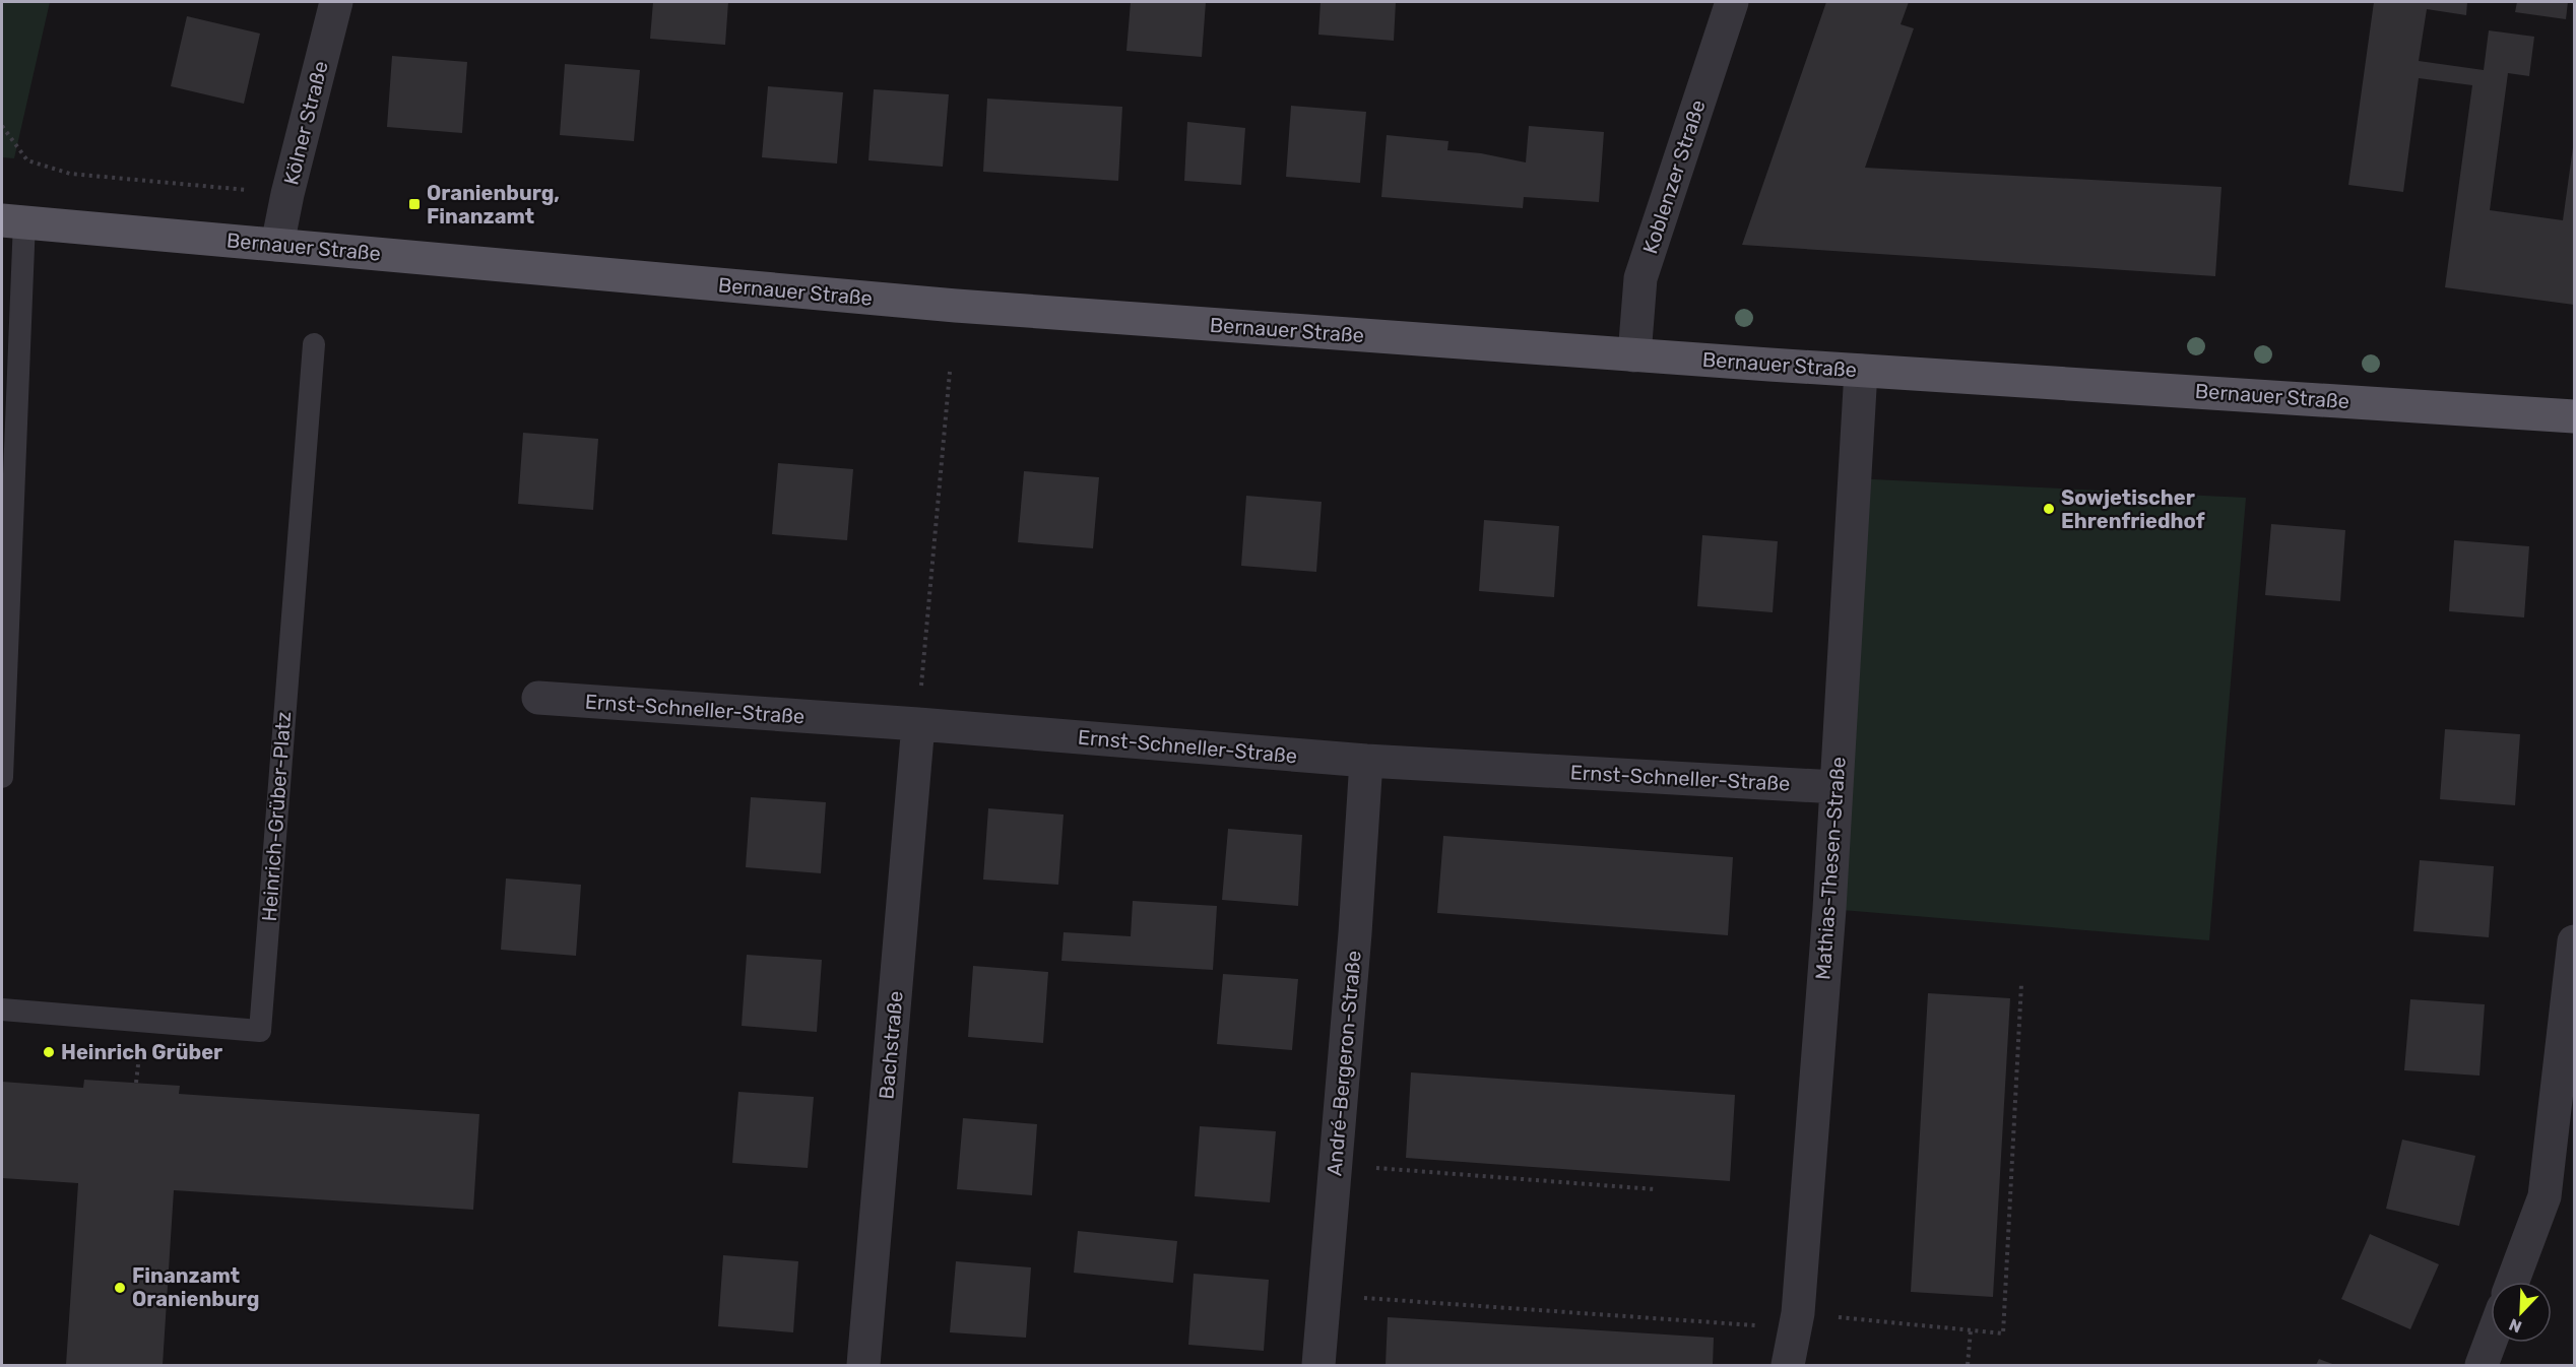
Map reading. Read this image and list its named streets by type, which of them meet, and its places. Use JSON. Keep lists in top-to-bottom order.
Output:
{
  "streets": {
    "main road": ["Bernauer Straße"],
    "street": [
      "Kölner Straße",
      "Koblenzer Straße",
      "Ernst-Schneller-Straße",
      "Mathias-Thesen-Straße",
      "Bachstraße",
      "André-Bergeron-Straße"
    ],
    "lane": ["Heinrich-Grüber-Platz"]
  },
  "crossings": [
    ["Kölner Straße", "Bernauer Straße"],
    ["Koblenzer Straße", "Bernauer Straße"],
    ["Bernauer Straße", "Mathias-Thesen-Straße"],
    ["Ernst-Schneller-Straße", "Mathias-Thesen-Straße"],
    ["Ernst-Schneller-Straße", "Bachstraße"],
    ["Ernst-Schneller-Straße", "André-Bergeron-Straße"]
  ],
  "places": {
    "transit": ["Oranienburg, Finanzamt"],
    "other": ["Sowjetischer Ehrenfriedhof", "Heinrich Grüber", "Finanzamt Oranienburg"]
  },
  "north": "bottom left"
}
